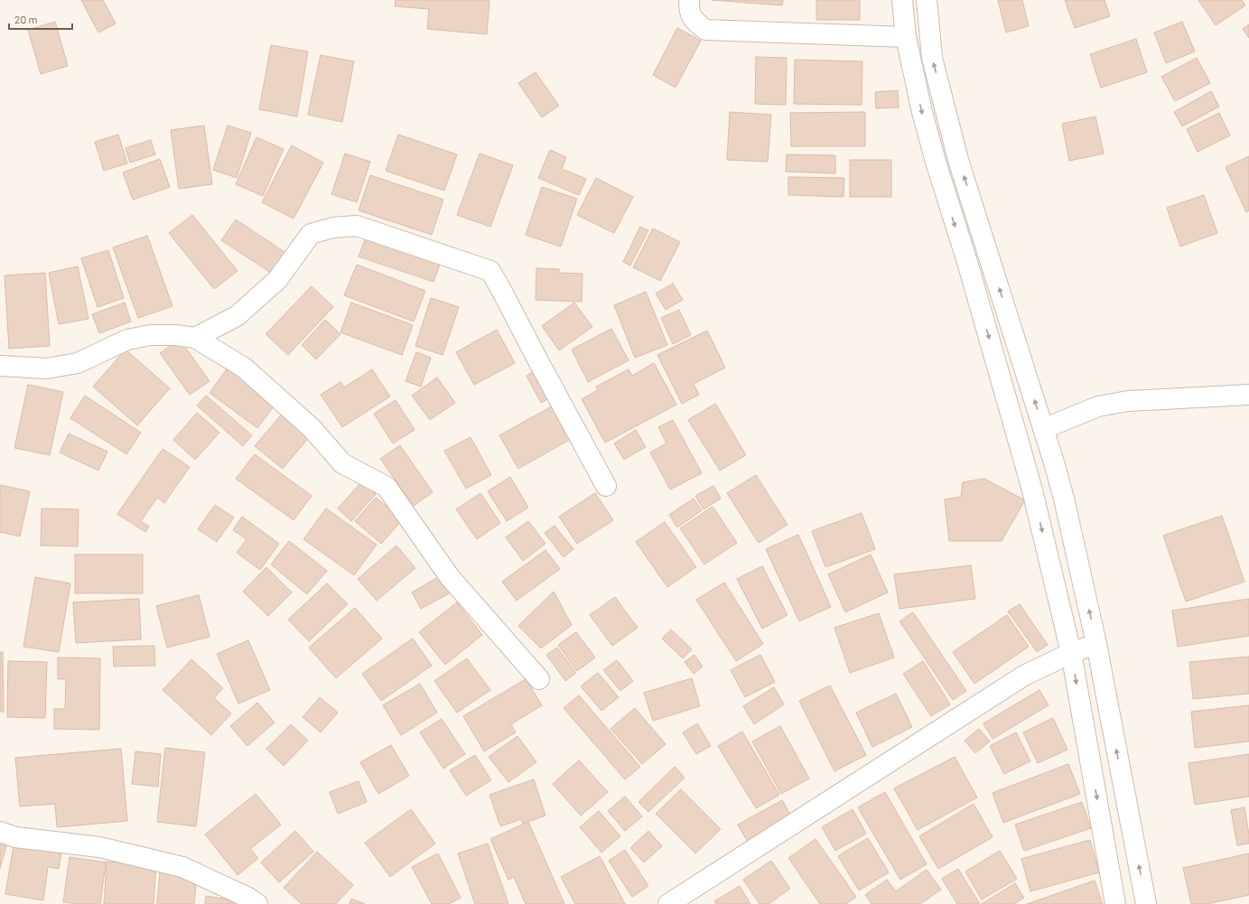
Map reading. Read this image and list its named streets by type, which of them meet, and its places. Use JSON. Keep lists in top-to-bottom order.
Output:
{
  "scale_bar": "20 m"
}
